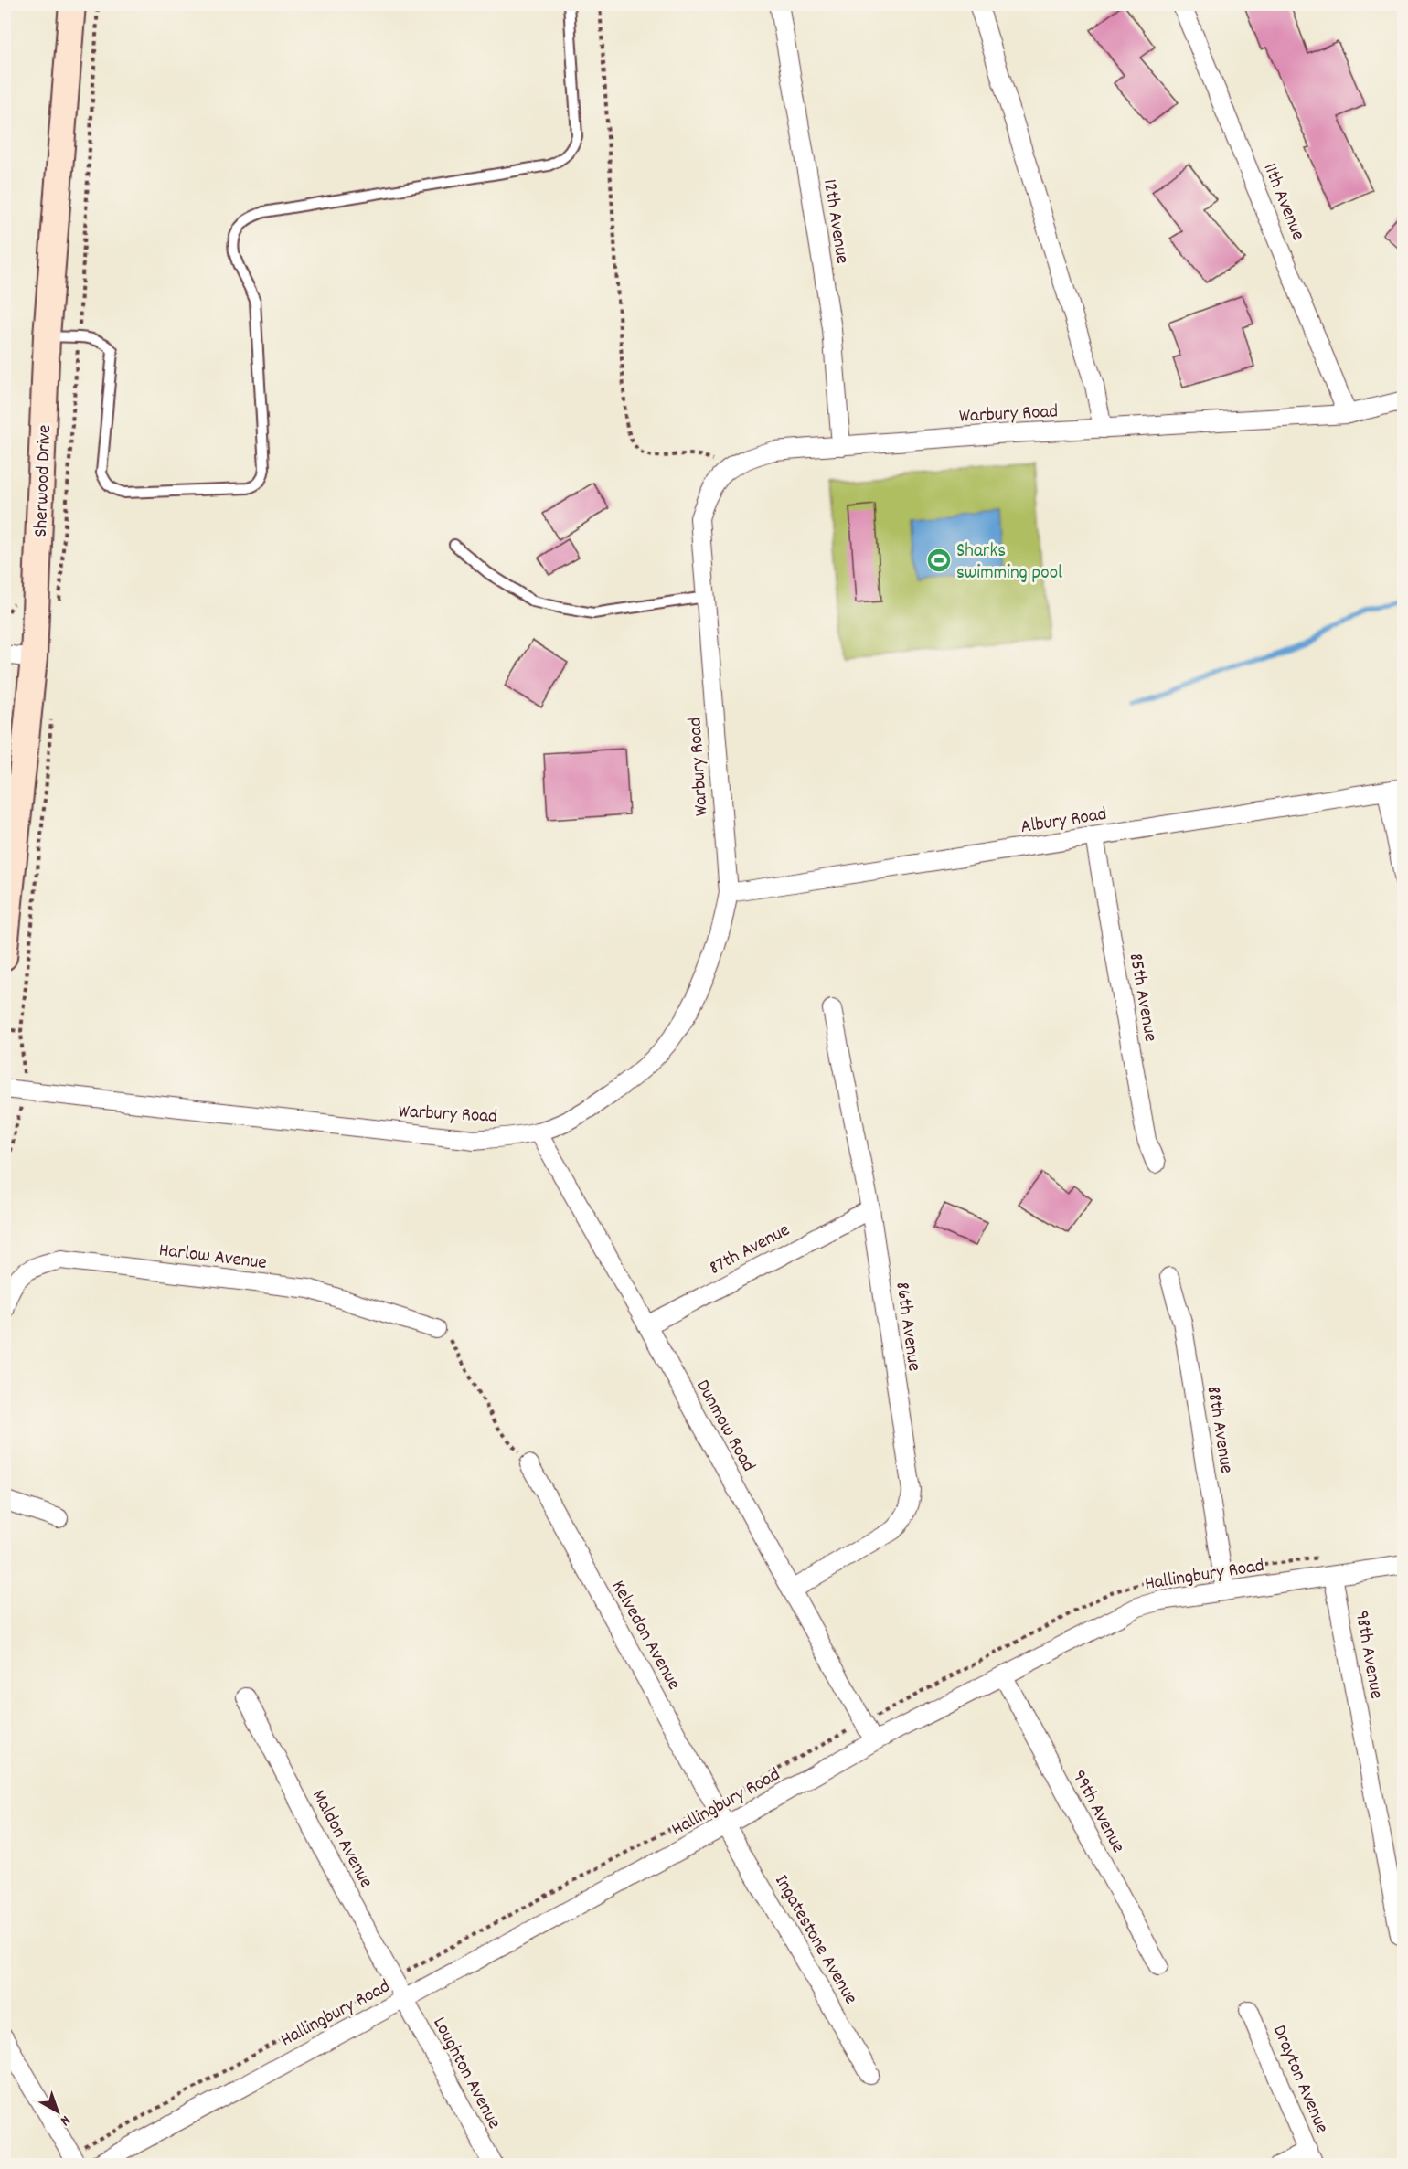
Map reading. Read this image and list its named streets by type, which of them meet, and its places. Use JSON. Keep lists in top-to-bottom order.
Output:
{
  "streets": {
    "street": [
      "11th Avenue",
      "12th Avenue",
      "Warbury Road",
      "Sherwood Drive",
      "Albury Road",
      "85th Avenue",
      "87th Avenue",
      "Harlow Avenue",
      "86th Avenue",
      "Dunmow Road",
      "88th Avenue",
      "Hallingbury Road",
      "Kelvedon Avenue",
      "98th Avenue",
      "99th Avenue",
      "Maldon Avenue",
      "Ingatestone Avenue",
      "Loughton Avenue",
      "Drayton Avenue"
    ]
  },
  "crossings": [
    ["11th Avenue", "Warbury Road"],
    ["12th Avenue", "Warbury Road"],
    ["Warbury Road", "Albury Road"],
    ["Warbury Road", "Dunmow Road"],
    ["Albury Road", "85th Avenue"],
    ["87th Avenue", "86th Avenue"],
    ["87th Avenue", "Dunmow Road"],
    ["86th Avenue", "Dunmow Road"],
    ["Dunmow Road", "Hallingbury Road"],
    ["88th Avenue", "Hallingbury Road"],
    ["Hallingbury Road", "Kelvedon Avenue"],
    ["Hallingbury Road", "98th Avenue"],
    ["Hallingbury Road", "99th Avenue"],
    ["Hallingbury Road", "Maldon Avenue"],
    ["Hallingbury Road", "Ingatestone Avenue"],
    ["Hallingbury Road", "Loughton Avenue"],
    ["Kelvedon Avenue", "Ingatestone Avenue"],
    ["Maldon Avenue", "Loughton Avenue"]
  ],
  "places": {
    "sports": ["Sharks swimming pool"]
  },
  "north": "bottom right"
}
